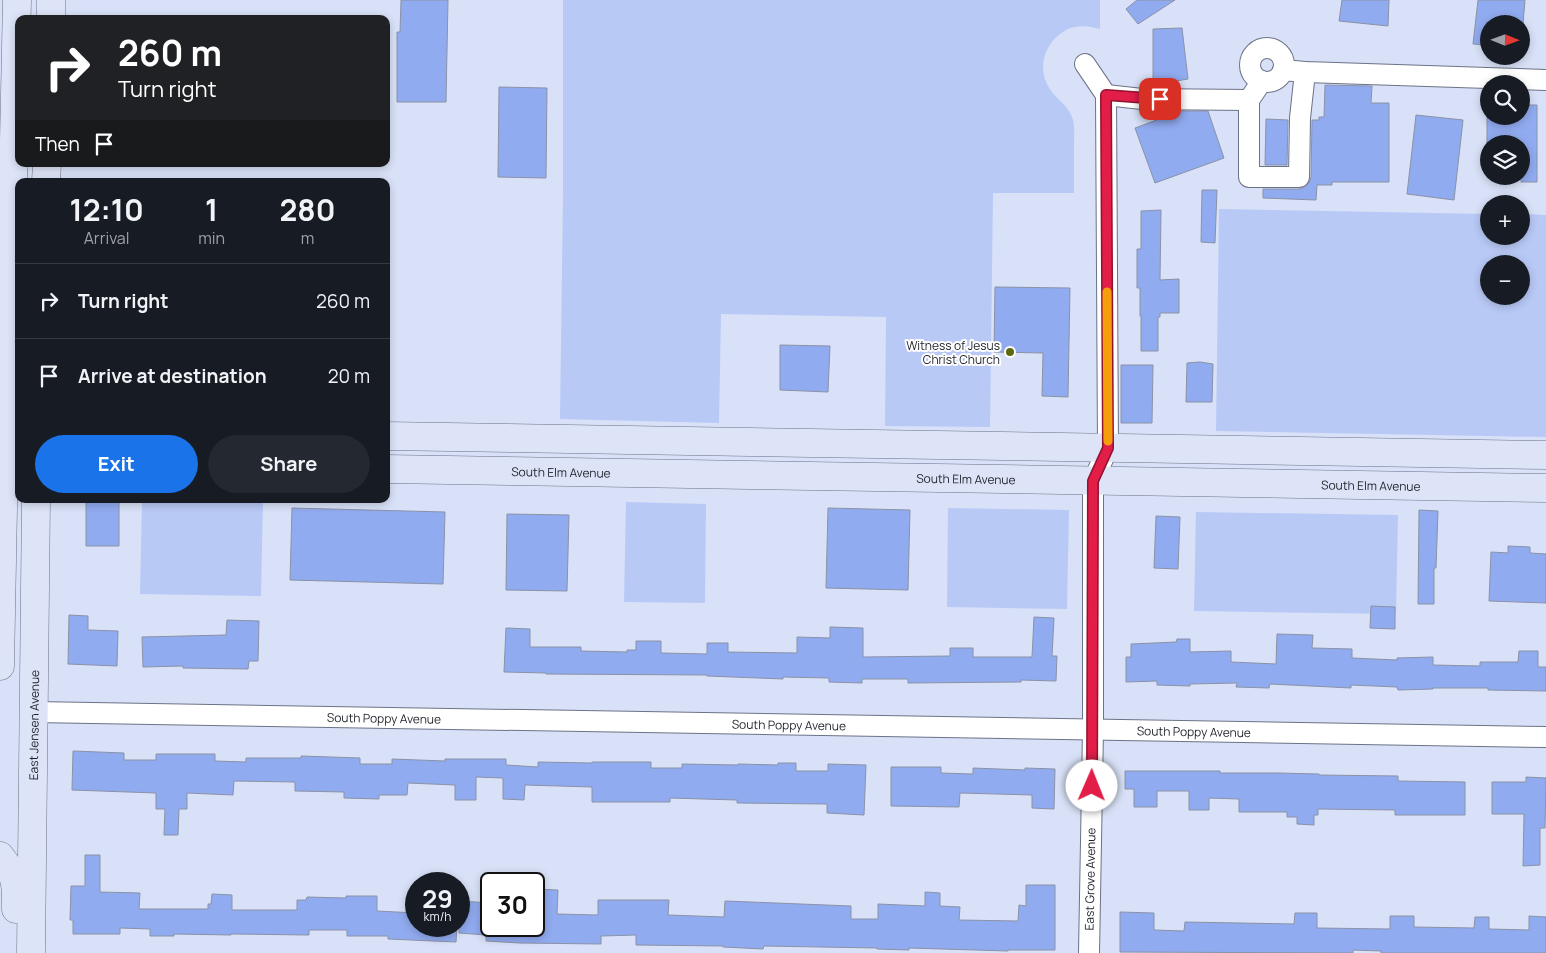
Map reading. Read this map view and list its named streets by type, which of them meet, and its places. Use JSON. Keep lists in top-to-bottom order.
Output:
{
  "streets": {
    "main road": ["South Elm Avenue", "East Jensen Avenue"],
    "street": ["South Poppy Avenue", "East Grove Avenue"]
  },
  "crossings": [
    ["South Elm Avenue", "East Grove Avenue"],
    ["South Poppy Avenue", "East Jensen Avenue"],
    ["South Poppy Avenue", "East Grove Avenue"]
  ],
  "places": ["Witness of Jesus Christ Church"],
  "north": "right",
  "page": {
    "map_buttons": ["+", "−"],
    "turn": ["260 m", "Turn right"],
    "then": "Then",
    "eta": [
      "12:10",
      "Arrival",
      "1",
      "min",
      "280",
      "m"
    ],
    "list": [
      {
        "name": "Turn right",
        "value": "260 m"
      },
      {
        "name": "Arrive at destination",
        "value": "20 m"
      }
    ],
    "buttons": ["Exit", "Share"],
    "speed": "29 km/h",
    "limit": "30"
  }
}
